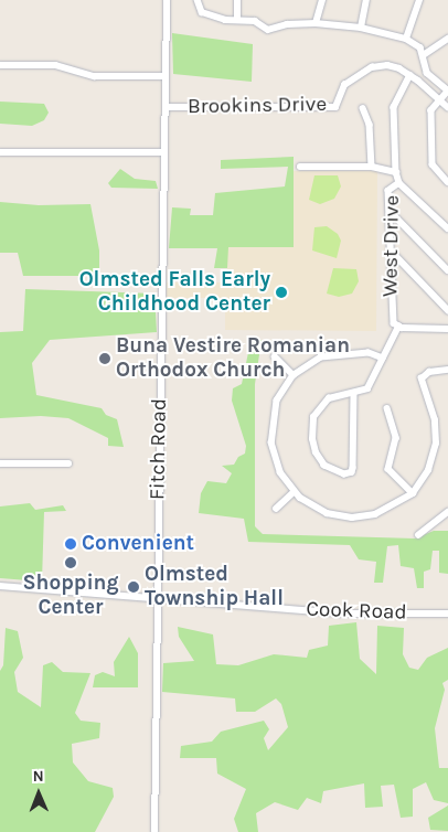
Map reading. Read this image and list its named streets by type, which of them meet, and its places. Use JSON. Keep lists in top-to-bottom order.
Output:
{
  "streets": {
    "street": [
      "Brookins Drive",
      "West Drive",
      "Fitch Road",
      "Cook Road"
    ]
  },
  "crossings": [
    ["Brookins Drive", "Fitch Road"],
    ["Fitch Road", "Cook Road"]
  ],
  "places": [
    "Olmsted Falls Early Childhood Center",
    "Buna Vestire Romanian Orthodox Church",
    "Convenient",
    "Shopping Center",
    "Olmsted Township Hall"
  ],
  "north": "top"
}
